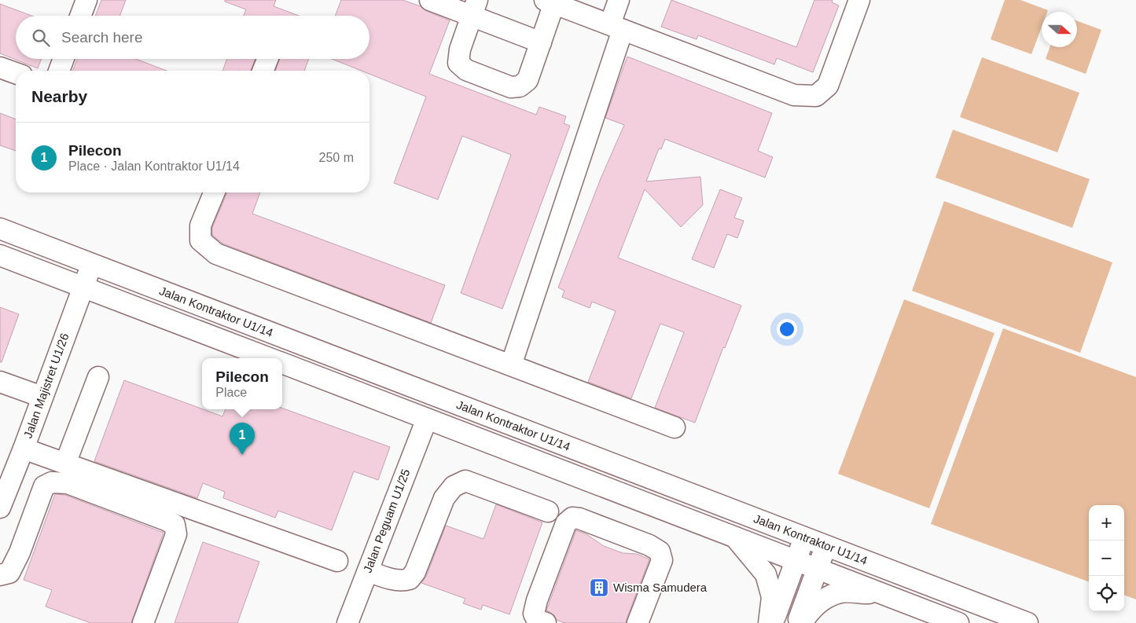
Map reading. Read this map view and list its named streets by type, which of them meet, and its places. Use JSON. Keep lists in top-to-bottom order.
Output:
{
  "streets": {
    "street": ["Jalan Kontraktor U1/14", "Jalan Majistret U1/26", "Jalan Peguam U1/25"]
  },
  "crossings": [
    ["Jalan Kontraktor U1/14", "Jalan Majistret U1/26"],
    ["Jalan Kontraktor U1/14", "Jalan Peguam U1/25"]
  ],
  "places": {
    "building": ["Wisma Samudera"]
  },
  "north": "right",
  "page": {
    "search": "Search here",
    "heading": "Nearby",
    "list": [
      {
        "mark": "1",
        "name": "Pilecon",
        "note": "Place · Jalan Kontraktor U1/14",
        "value": "250 m"
      }
    ],
    "popup": ["Pilecon", "Place"],
    "pins": "1",
    "map_buttons": ["+", "−"]
  }
}
